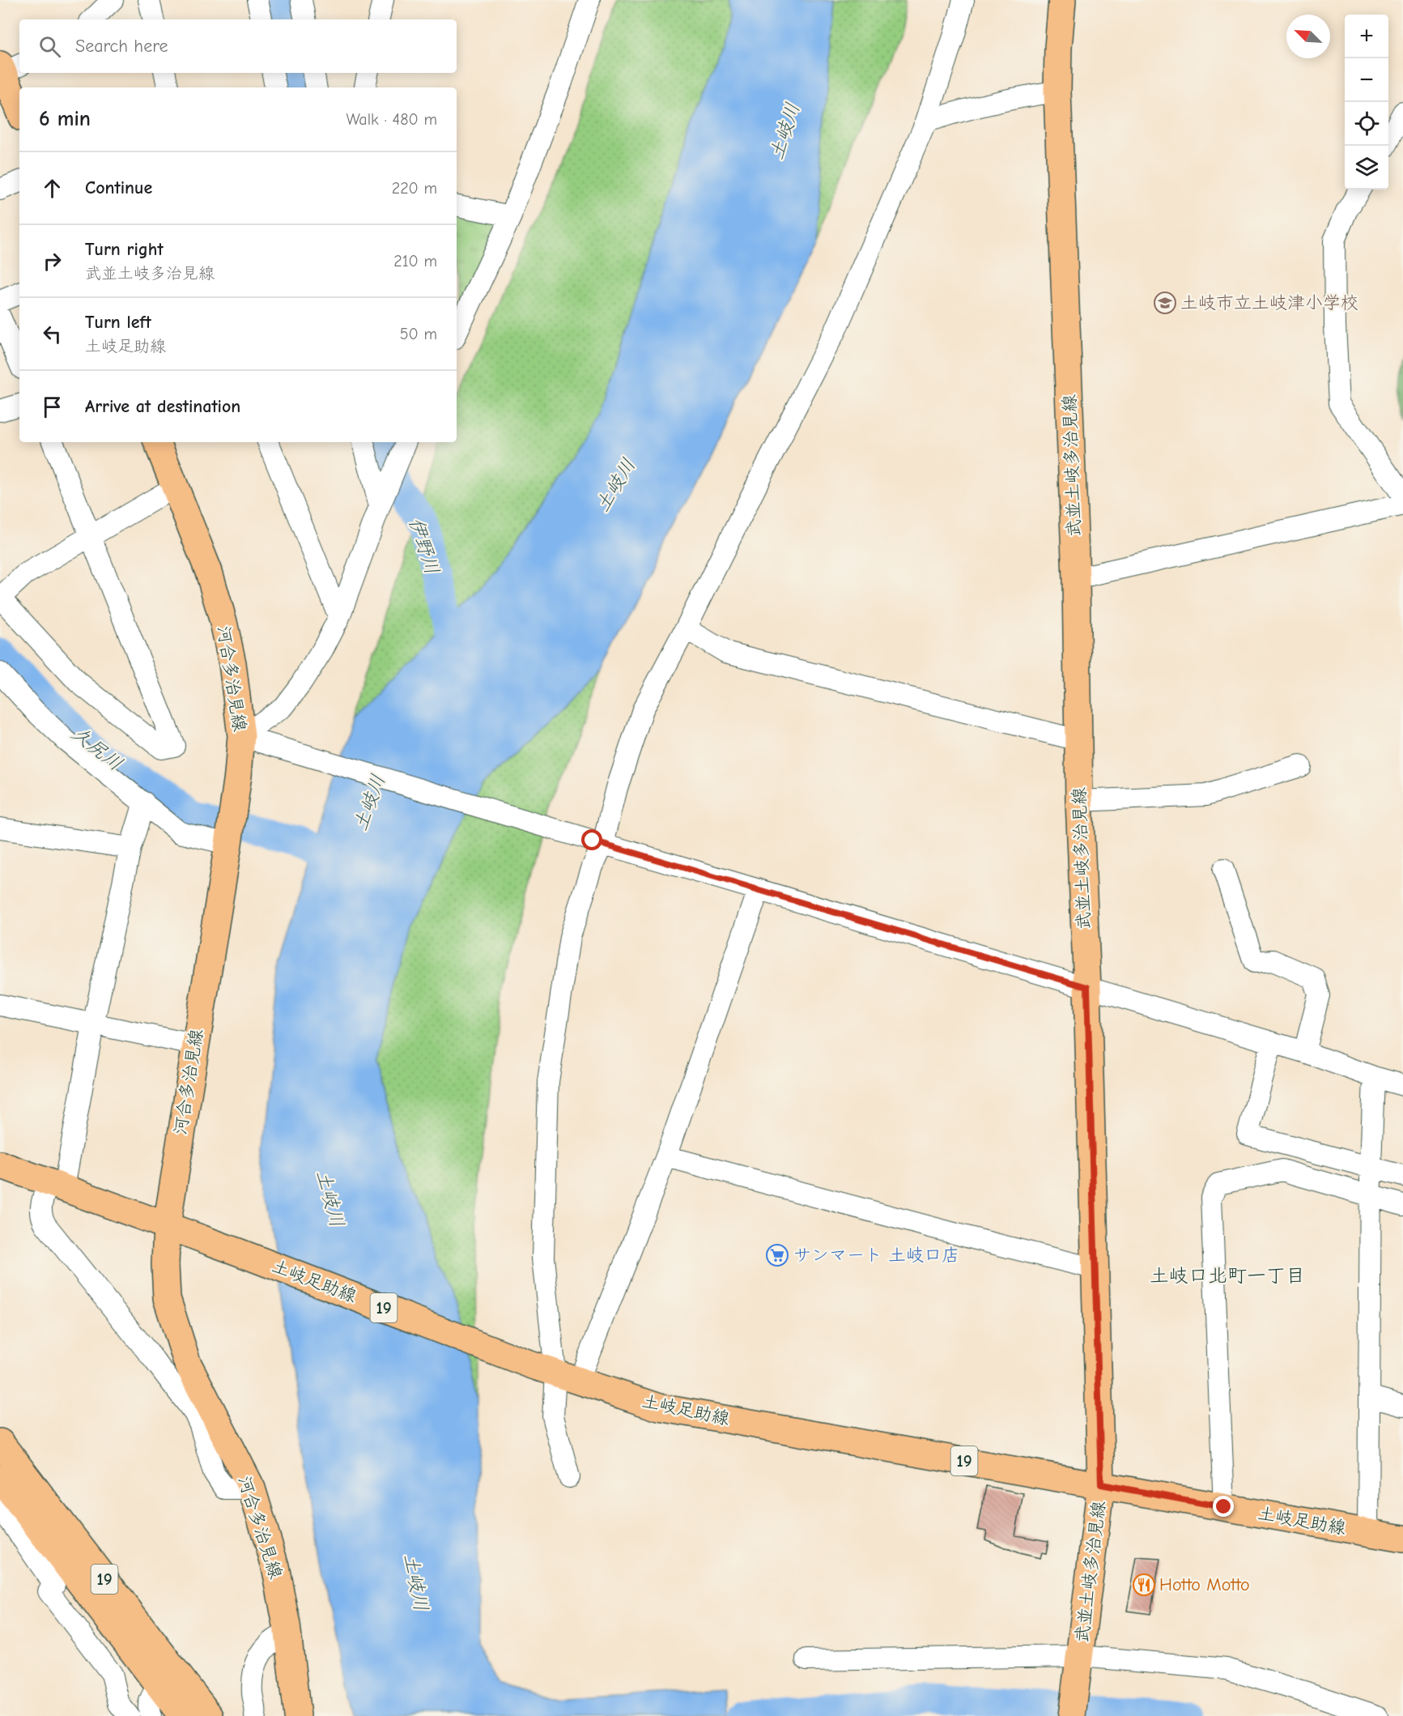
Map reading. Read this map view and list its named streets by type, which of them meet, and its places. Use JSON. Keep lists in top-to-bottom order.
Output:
{
  "streets": {
    "main road": [
      "武並土岐多治見線",
      "河合多治見線",
      "土岐足助線",
      "19"
    ]
  },
  "crossings": [
    ["武並土岐多治見線", "土岐足助線"],
    ["河合多治見線", "土岐足助線"]
  ],
  "districts": ["土岐口北町一丁目"],
  "water": ["土岐川", "伊野川", "久尻川"],
  "places": {
    "school or university": ["土岐市立土岐津小学校"],
    "supermarket": ["サンマート 土岐口店"],
    "restaurant": ["Hotto Motto"]
  },
  "north": "top left",
  "page": {
    "map_buttons": ["+", "−"],
    "search": "Search here",
    "heading": ["6 min", "Walk · 480 m"],
    "list": [
      ["Continue", "220 m"],
      ["Turn right", "武並土岐多治見線", "210 m"],
      ["Turn left", "土岐足助線", "50 m"],
      "Arrive at destination"
    ]
  }
}
